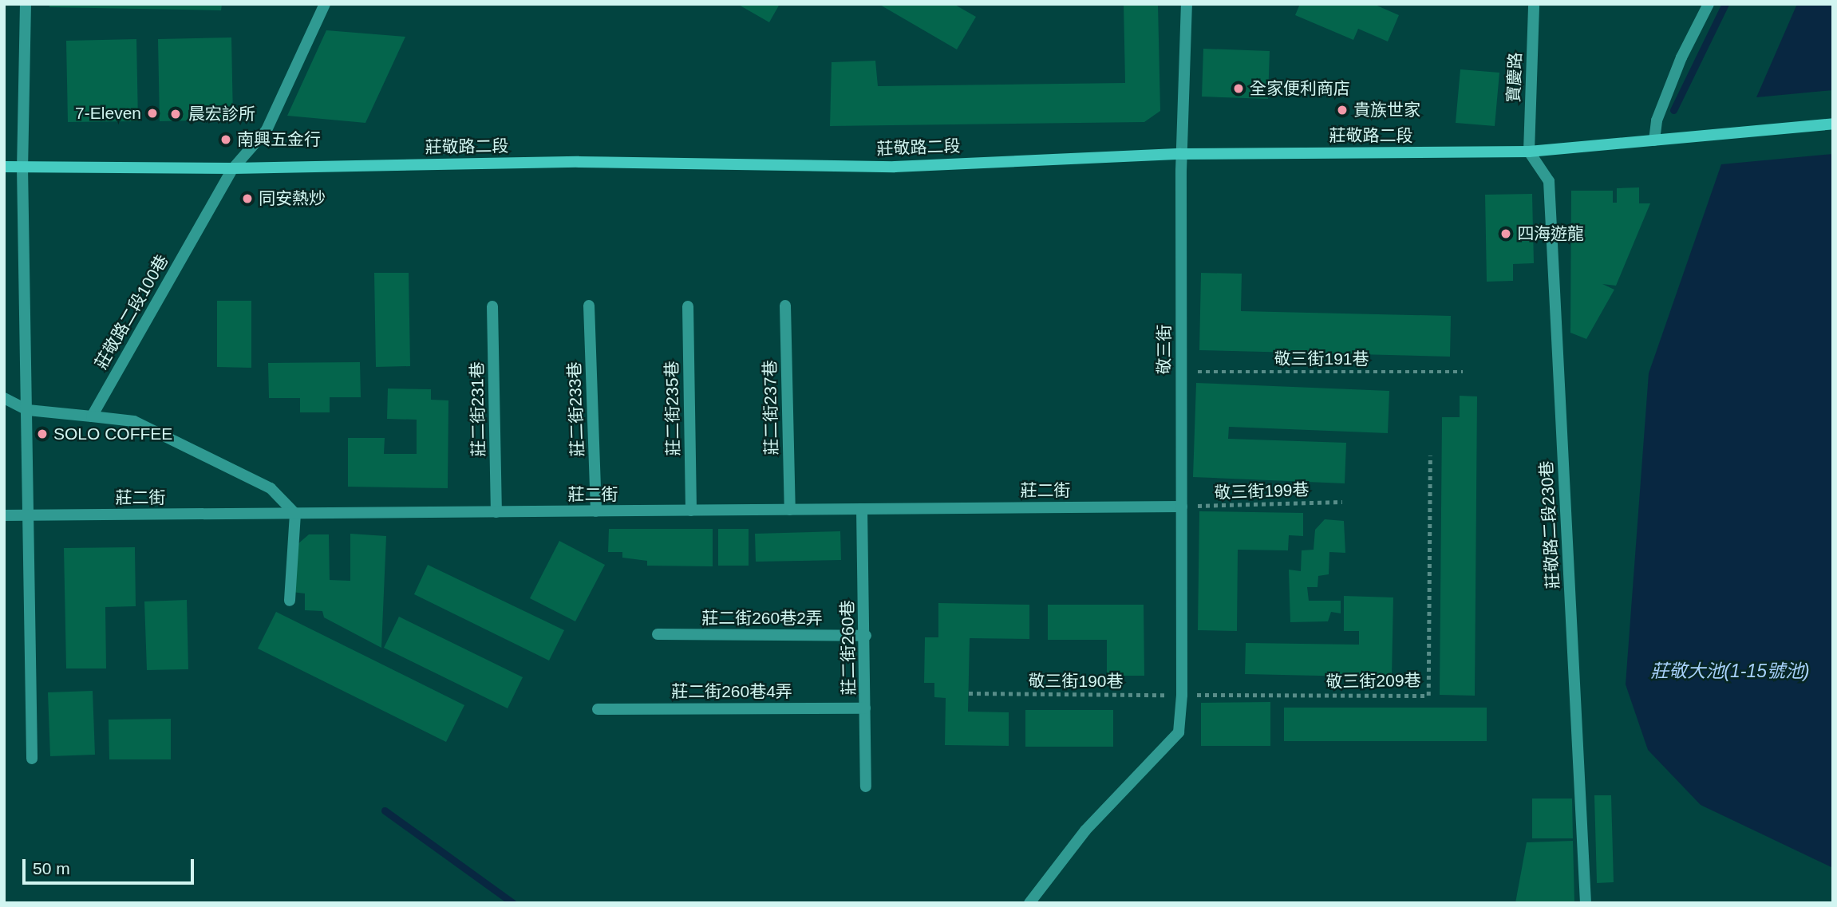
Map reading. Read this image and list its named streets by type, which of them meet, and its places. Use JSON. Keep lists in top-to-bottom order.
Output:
{
  "streets": {
    "street": [
      "寶慶路",
      "莊敬路二段",
      "莊敬路二段100巷",
      "敬三街",
      "莊二街237巷",
      "莊二街235巷",
      "莊二街231巷",
      "莊二街233巷",
      "莊二街",
      "莊敬路二段230巷",
      "莊二街260巷2弄",
      "莊二街260巷",
      "莊二街260巷4弄"
    ],
    "path": [
      "敬三街191巷",
      "敬三街199巷",
      "敬三街190巷",
      "敬三街209巷"
    ]
  },
  "crossings": [
    ["寶慶路", "莊敬路二段"],
    ["寶慶路", "莊敬路二段230巷"],
    ["莊敬路二段", "莊敬路二段100巷"],
    ["莊敬路二段", "敬三街"],
    ["莊敬路二段", "莊敬路二段230巷"],
    ["敬三街", "敬三街191巷"],
    ["敬三街", "莊二街"],
    ["敬三街", "敬三街199巷"],
    ["敬三街", "敬三街190巷"],
    ["敬三街", "敬三街209巷"],
    ["莊二街237巷", "莊二街"],
    ["莊二街235巷", "莊二街"],
    ["莊二街231巷", "莊二街"],
    ["莊二街233巷", "莊二街"],
    ["莊二街", "敬三街199巷"],
    ["莊二街", "莊二街260巷"],
    ["莊二街260巷2弄", "莊二街260巷"],
    ["莊二街260巷", "莊二街260巷4弄"],
    ["敬三街190巷", "敬三街209巷"]
  ],
  "water": ["莊敬大池(1-15號池)"],
  "places": [
    "全家便利商店",
    "貴族世家",
    "7-Eleven",
    "晨宏診所",
    "南興五金行",
    "同安熱炒",
    "四海遊龍",
    "SOLO COFFEE"
  ],
  "scale_bar": "50 m"
}
